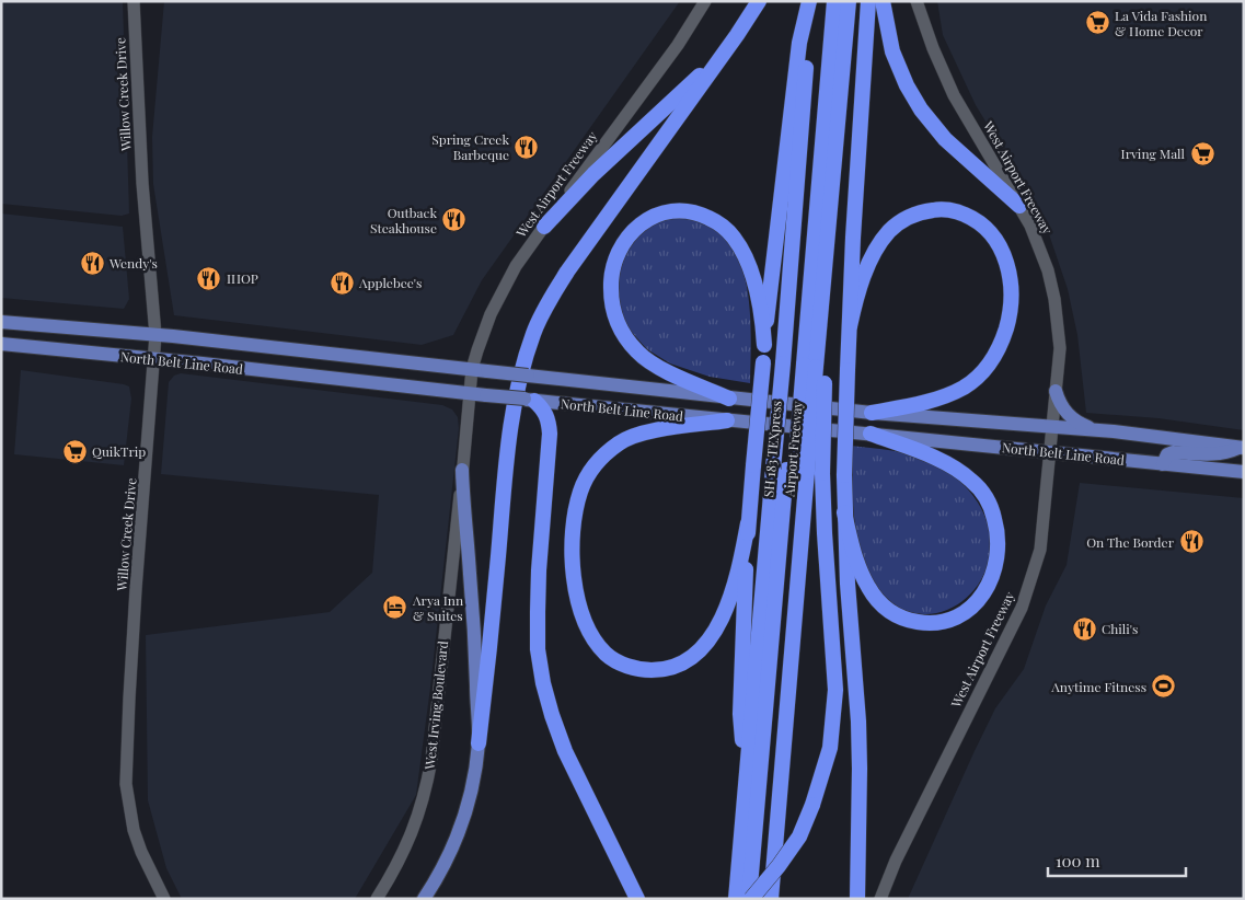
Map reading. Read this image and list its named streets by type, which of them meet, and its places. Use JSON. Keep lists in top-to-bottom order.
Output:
{
  "streets": {
    "highway": ["SH 183 TEXpress", "Airport Freeway"],
    "main road": [
      "Willow Creek Drive",
      "West Airport Freeway",
      "North Belt Line Road",
      "West Irving Boulevard"
    ]
  },
  "crossings": [
    ["Willow Creek Drive", "North Belt Line Road"],
    ["West Airport Freeway", "North Belt Line Road"],
    ["West Airport Freeway", "West Irving Boulevard"],
    ["North Belt Line Road", "West Irving Boulevard"],
    ["SH 183 TEXpress", "Airport Freeway"]
  ],
  "places": {
    "supermarket": ["La Vida Fashion & Home Decor", "Irving Mall", "QuikTrip"],
    "restaurant": [
      "Spring Creek Barbeque",
      "Outback Steakhouse",
      "Wendy's",
      "IHOP",
      "Applebee's",
      "On The Border",
      "Chili's"
    ],
    "hotel": ["Arya Inn & Suites"],
    "sports": ["Anytime Fitness"]
  },
  "scale_bar": "100 m"
}
